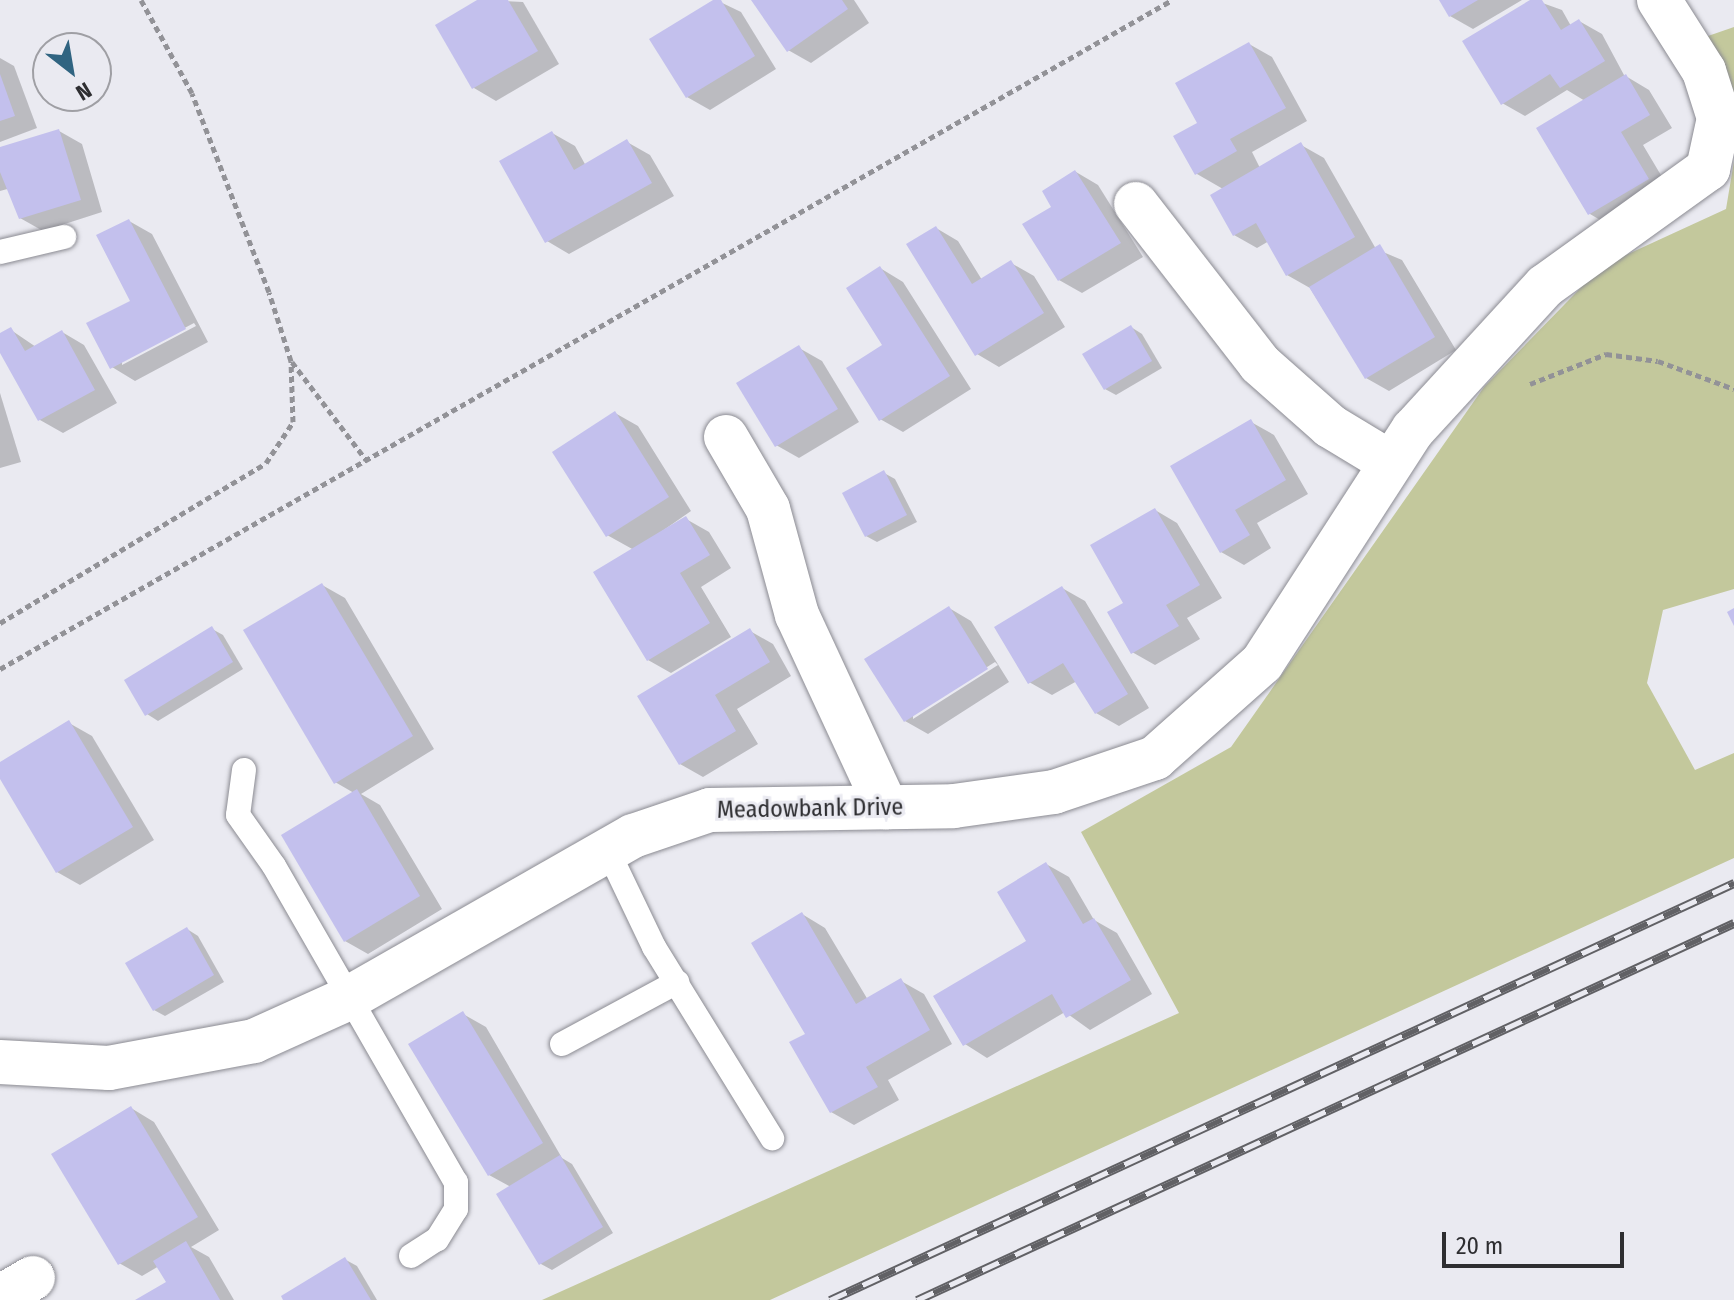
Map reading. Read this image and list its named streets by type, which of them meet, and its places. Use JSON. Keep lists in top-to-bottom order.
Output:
{
  "streets": {
    "street": ["Meadowbank Drive"]
  },
  "scale_bar": "20 m",
  "north": "bottom right"
}
